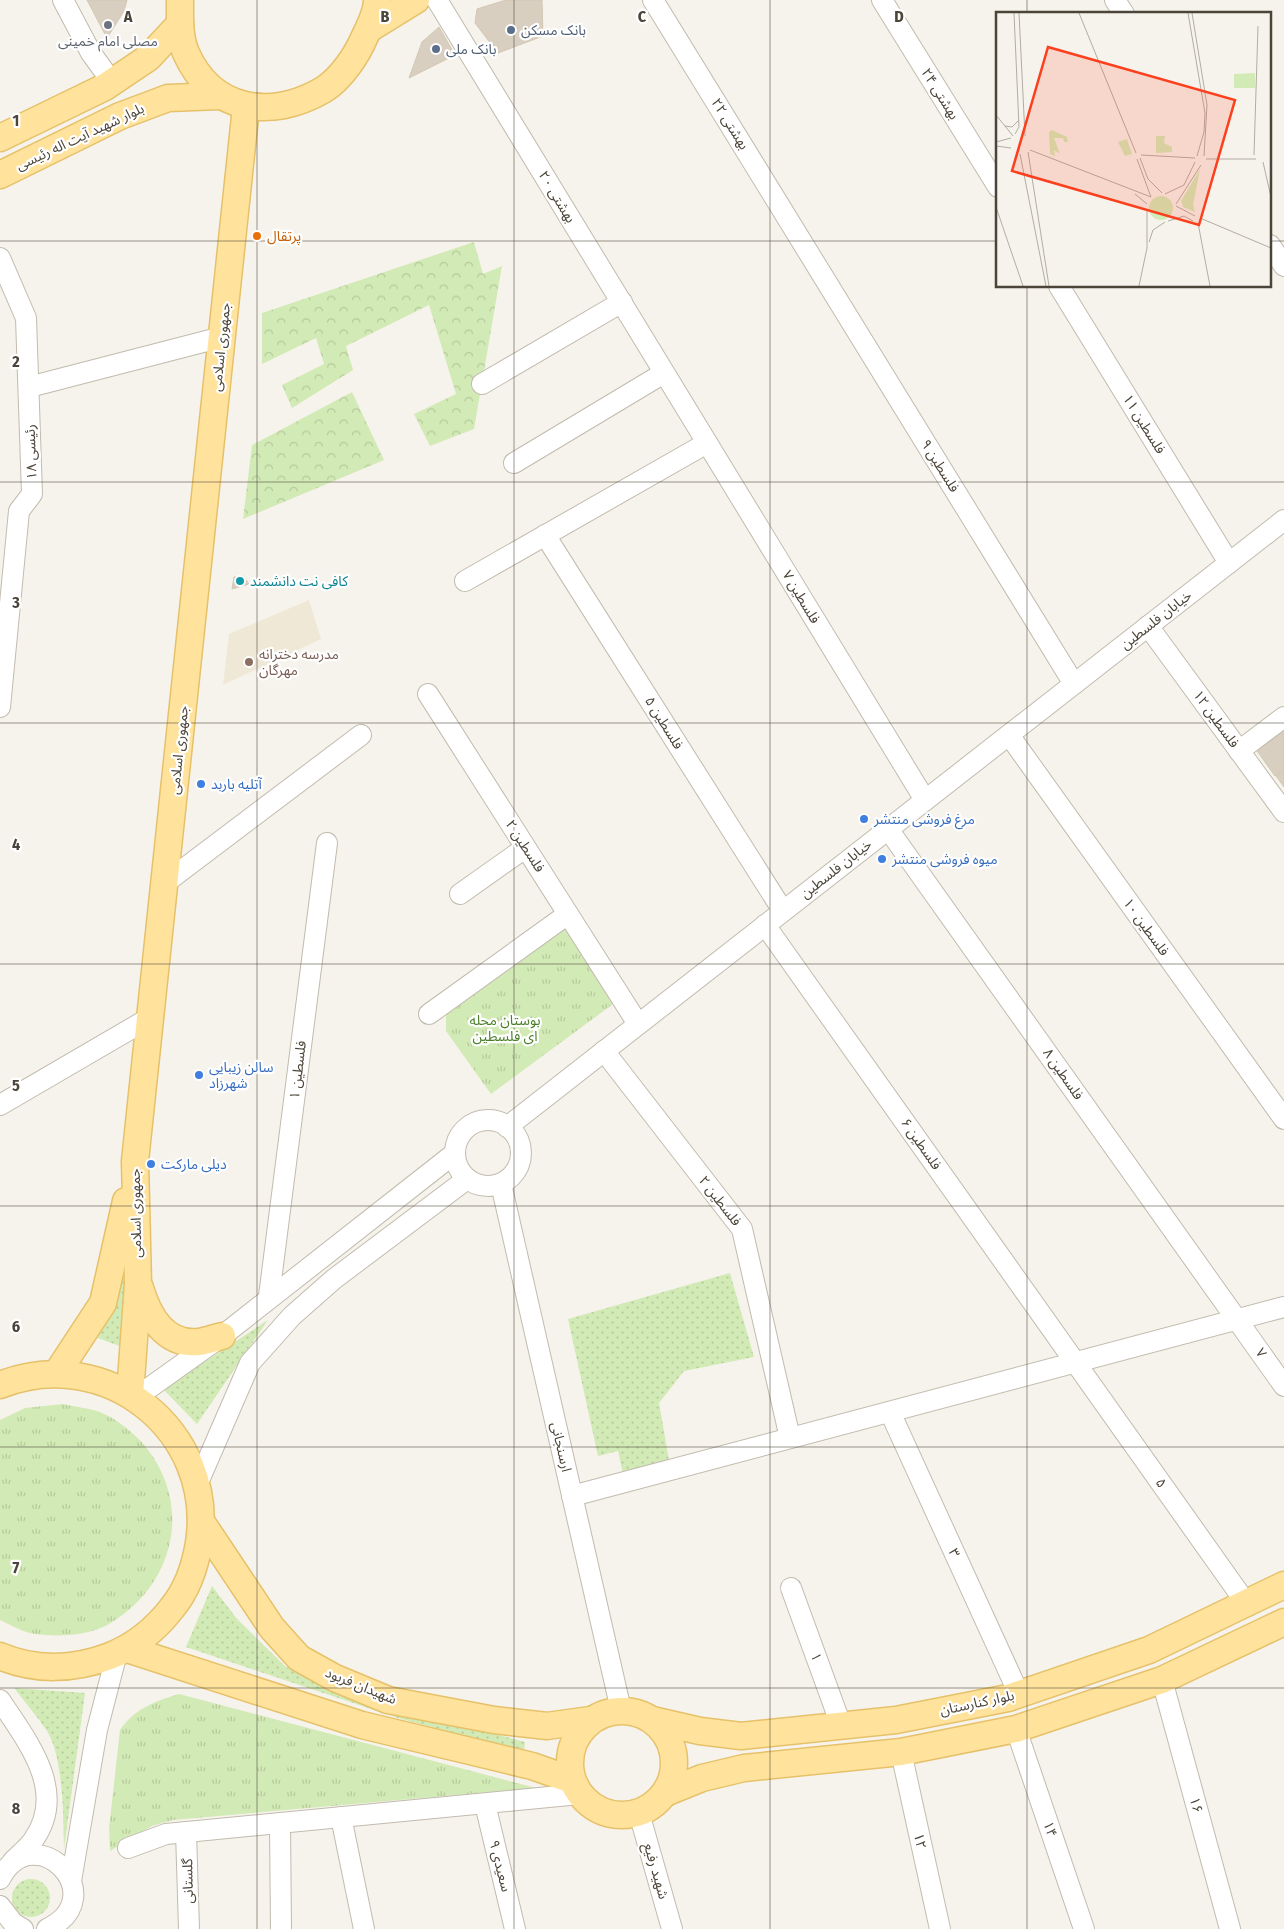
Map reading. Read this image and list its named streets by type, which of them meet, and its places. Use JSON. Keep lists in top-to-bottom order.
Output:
{
  "streets": {
    "main road": [
      "بلوار شهید آیت اله رئیسی",
      "جمهوری اسلامی",
      "شهيدان فربود",
      "بلوار کنارستان"
    ],
    "street": [
      "بهشتی ۲۴",
      "بهشتی ۲۲",
      "بهشتی ۲۰",
      "فلسطین ۱۱",
      "رئیسی ۱۸",
      "فلسطین ۹",
      "فلسطین ۷",
      "خیابان فلسطین",
      "فلسطین ۱۲",
      "فلسطین ۵",
      "فلسطین ۲",
      "فلسطین ۱۰",
      "فلسطین ۱",
      "فلسطین ۸",
      "فلسطین ۶",
      "۷",
      "ارسنجانی",
      "۵",
      "۳",
      "۱",
      "۱۶",
      "۱۴",
      "۱۲",
      "سعیدی ۹",
      "شهید رفیع",
      "گلستانی"
    ]
  },
  "crossings": [
    ["بهشتی ۲۲", "فلسطین ۹"],
    ["بهشتی ۲۰", "فلسطین ۷"],
    ["فلسطین ۱۱", "خیابان فلسطین"],
    ["فلسطین ۹", "خیابان فلسطین"],
    ["فلسطین ۷", "خیابان فلسطین"],
    ["خیابان فلسطین", "فلسطین ۱۲"],
    ["خیابان فلسطین", "فلسطین ۵"],
    ["خیابان فلسطین", "فلسطین ۲"],
    ["خیابان فلسطین", "فلسطین ۱۰"],
    ["خیابان فلسطین", "فلسطین ۸"],
    ["خیابان فلسطین", "فلسطین ۶"],
    ["خیابان فلسطین", "ارسنجانی"],
    ["فلسطین ۸", "۷"],
    ["فلسطین ۶", "۵"],
    ["ارسنجانی", "شهيدان فربود"],
    ["ارسنجانی", "بلوار کنارستان"],
    ["ارسنجانی", "شهید رفیع"],
    ["۵", "بلوار کنارستان"],
    ["۳", "بلوار کنارستان"],
    ["۱", "بلوار کنارستان"],
    ["شهيدان فربود", "بلوار کنارستان"],
    ["شهيدان فربود", "شهید رفیع"],
    ["بلوار کنارستان", "شهید رفیع"]
  ],
  "parks": ["بوستان محله ای فلسطین"],
  "places": [
    "مصلی امام خمینی",
    "بانک مسکن",
    "بانک ملی",
    "پرتقال",
    "کافی نت دانشمند",
    "مدرسه دخترانه مهرگان",
    "آتلیه باربد",
    "مرغ فروشی منتشر",
    "میوه فروشی منتشر",
    "سالن زیبایی شهرزاد",
    "دیلی مارکت"
  ],
  "grid": {
    "columns": [
      "A",
      "B",
      "C",
      "D"
    ],
    "rows": [
      "1",
      "2",
      "3",
      "4",
      "5",
      "6",
      "7",
      "8"
    ]
  }
}
